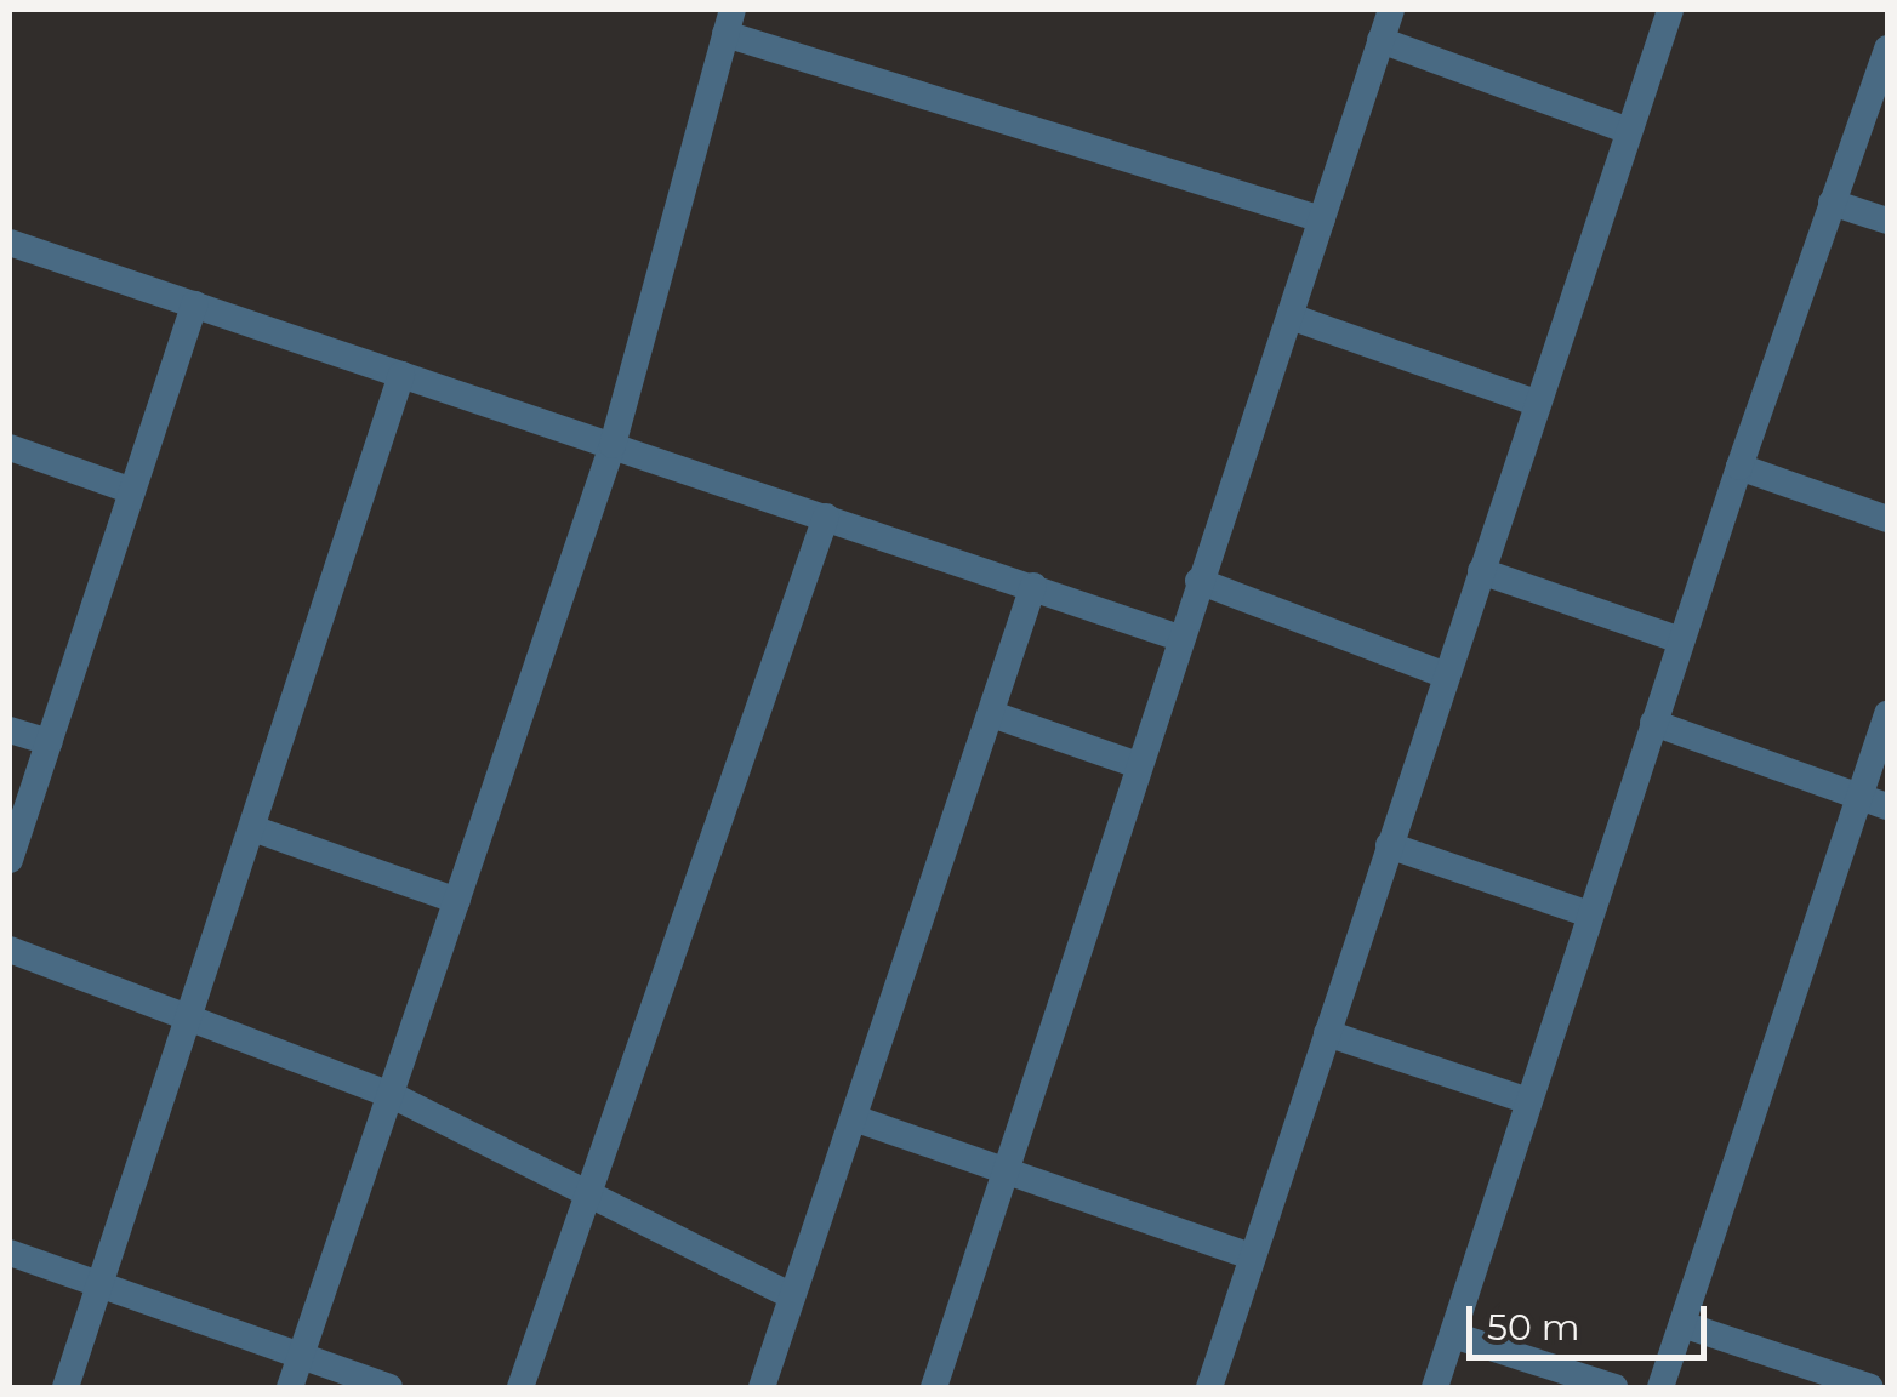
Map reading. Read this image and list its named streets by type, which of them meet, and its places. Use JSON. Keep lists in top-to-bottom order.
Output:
{
  "scale_bar": "50 m"
}
